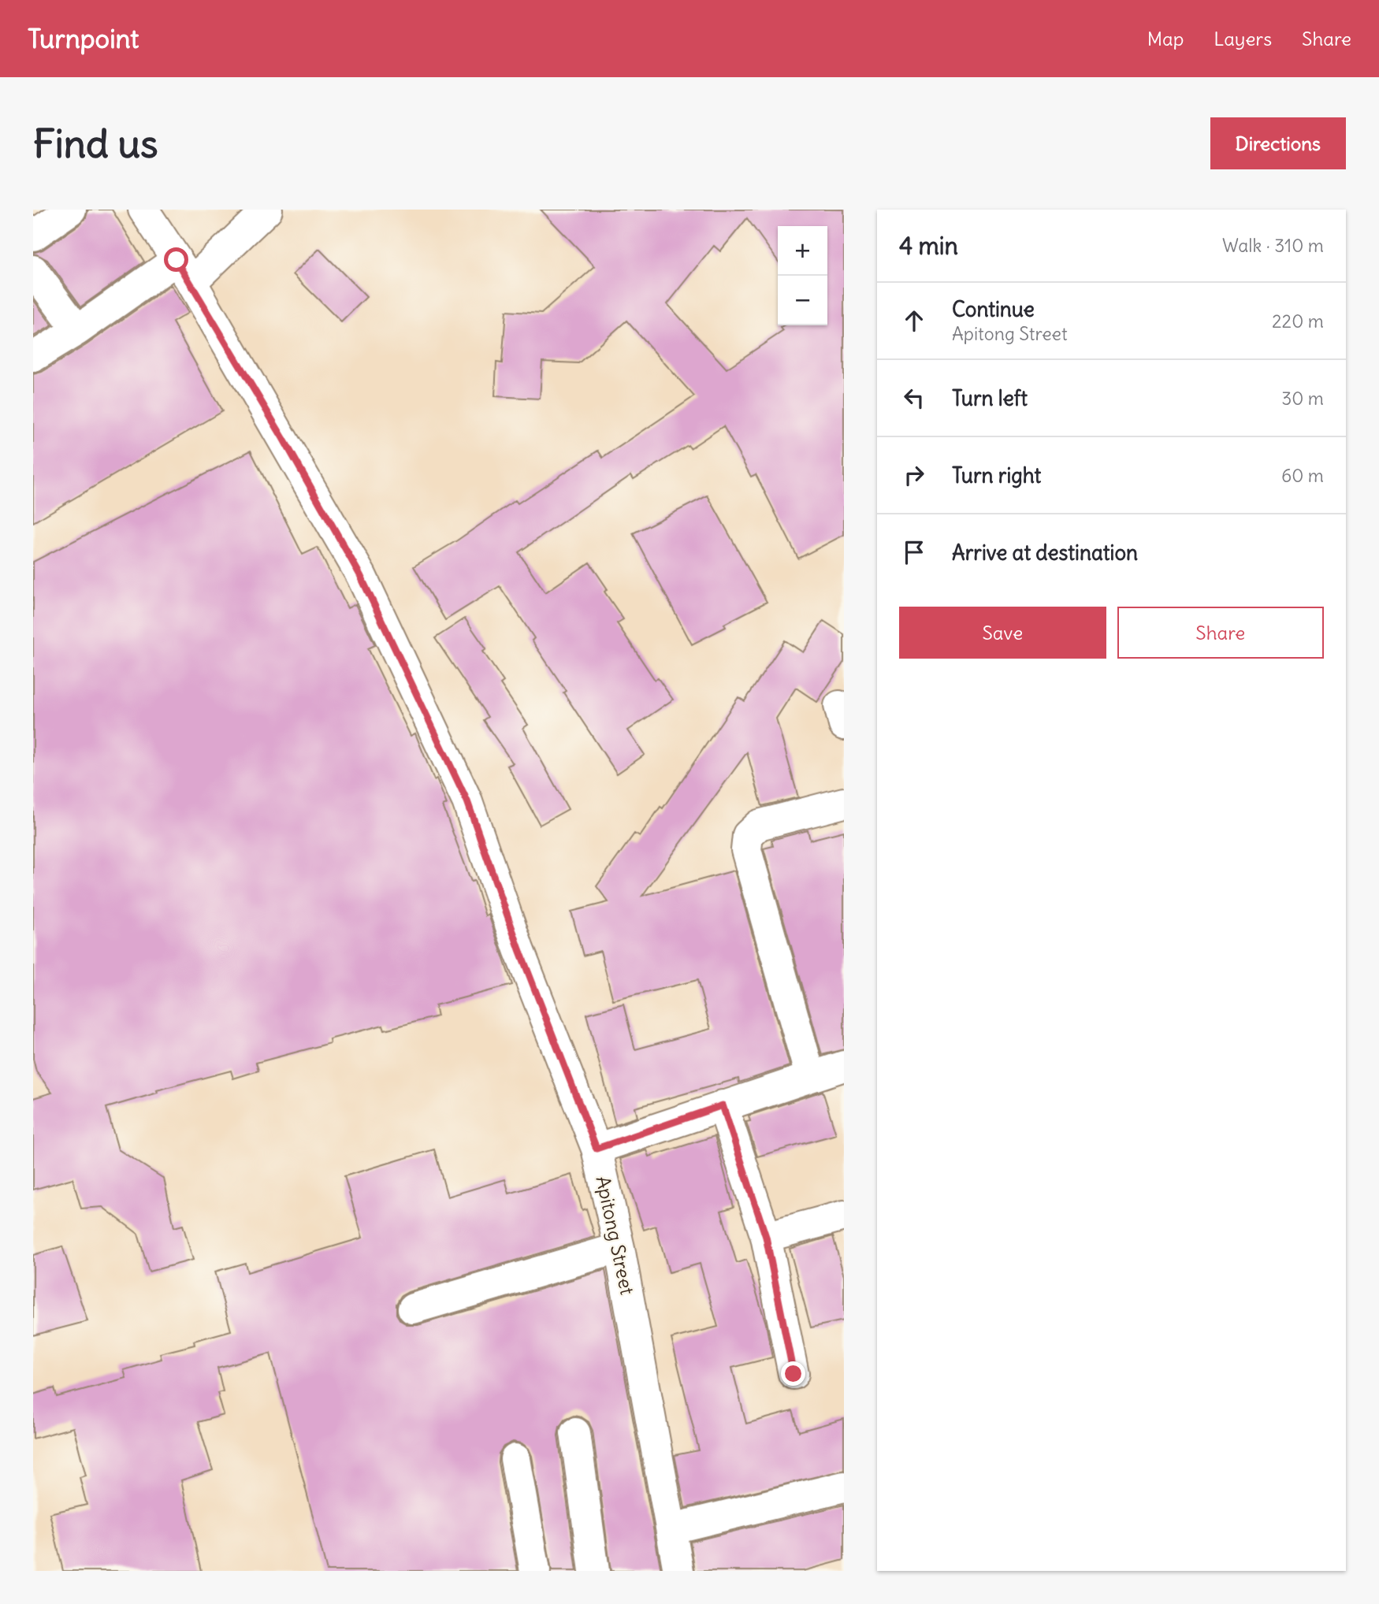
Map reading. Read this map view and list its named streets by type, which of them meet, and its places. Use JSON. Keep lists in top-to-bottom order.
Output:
{
  "streets": {
    "street": ["Apitong Street"]
  },
  "page": {
    "header": "Turnpoint",
    "nav": ["Map", "Layers", "Share"],
    "buttons": [
      "Directions",
      ["Save", "Share"]
    ],
    "title": "Find us",
    "heading": ["4 min", "Walk · 310 m"],
    "map_buttons": ["+", "−"],
    "list": [
      ["Continue", "Apitong Street", "220 m"],
      ["Turn left", "30 m"],
      ["Turn right", "60 m"],
      "Arrive at destination"
    ]
  }
}
